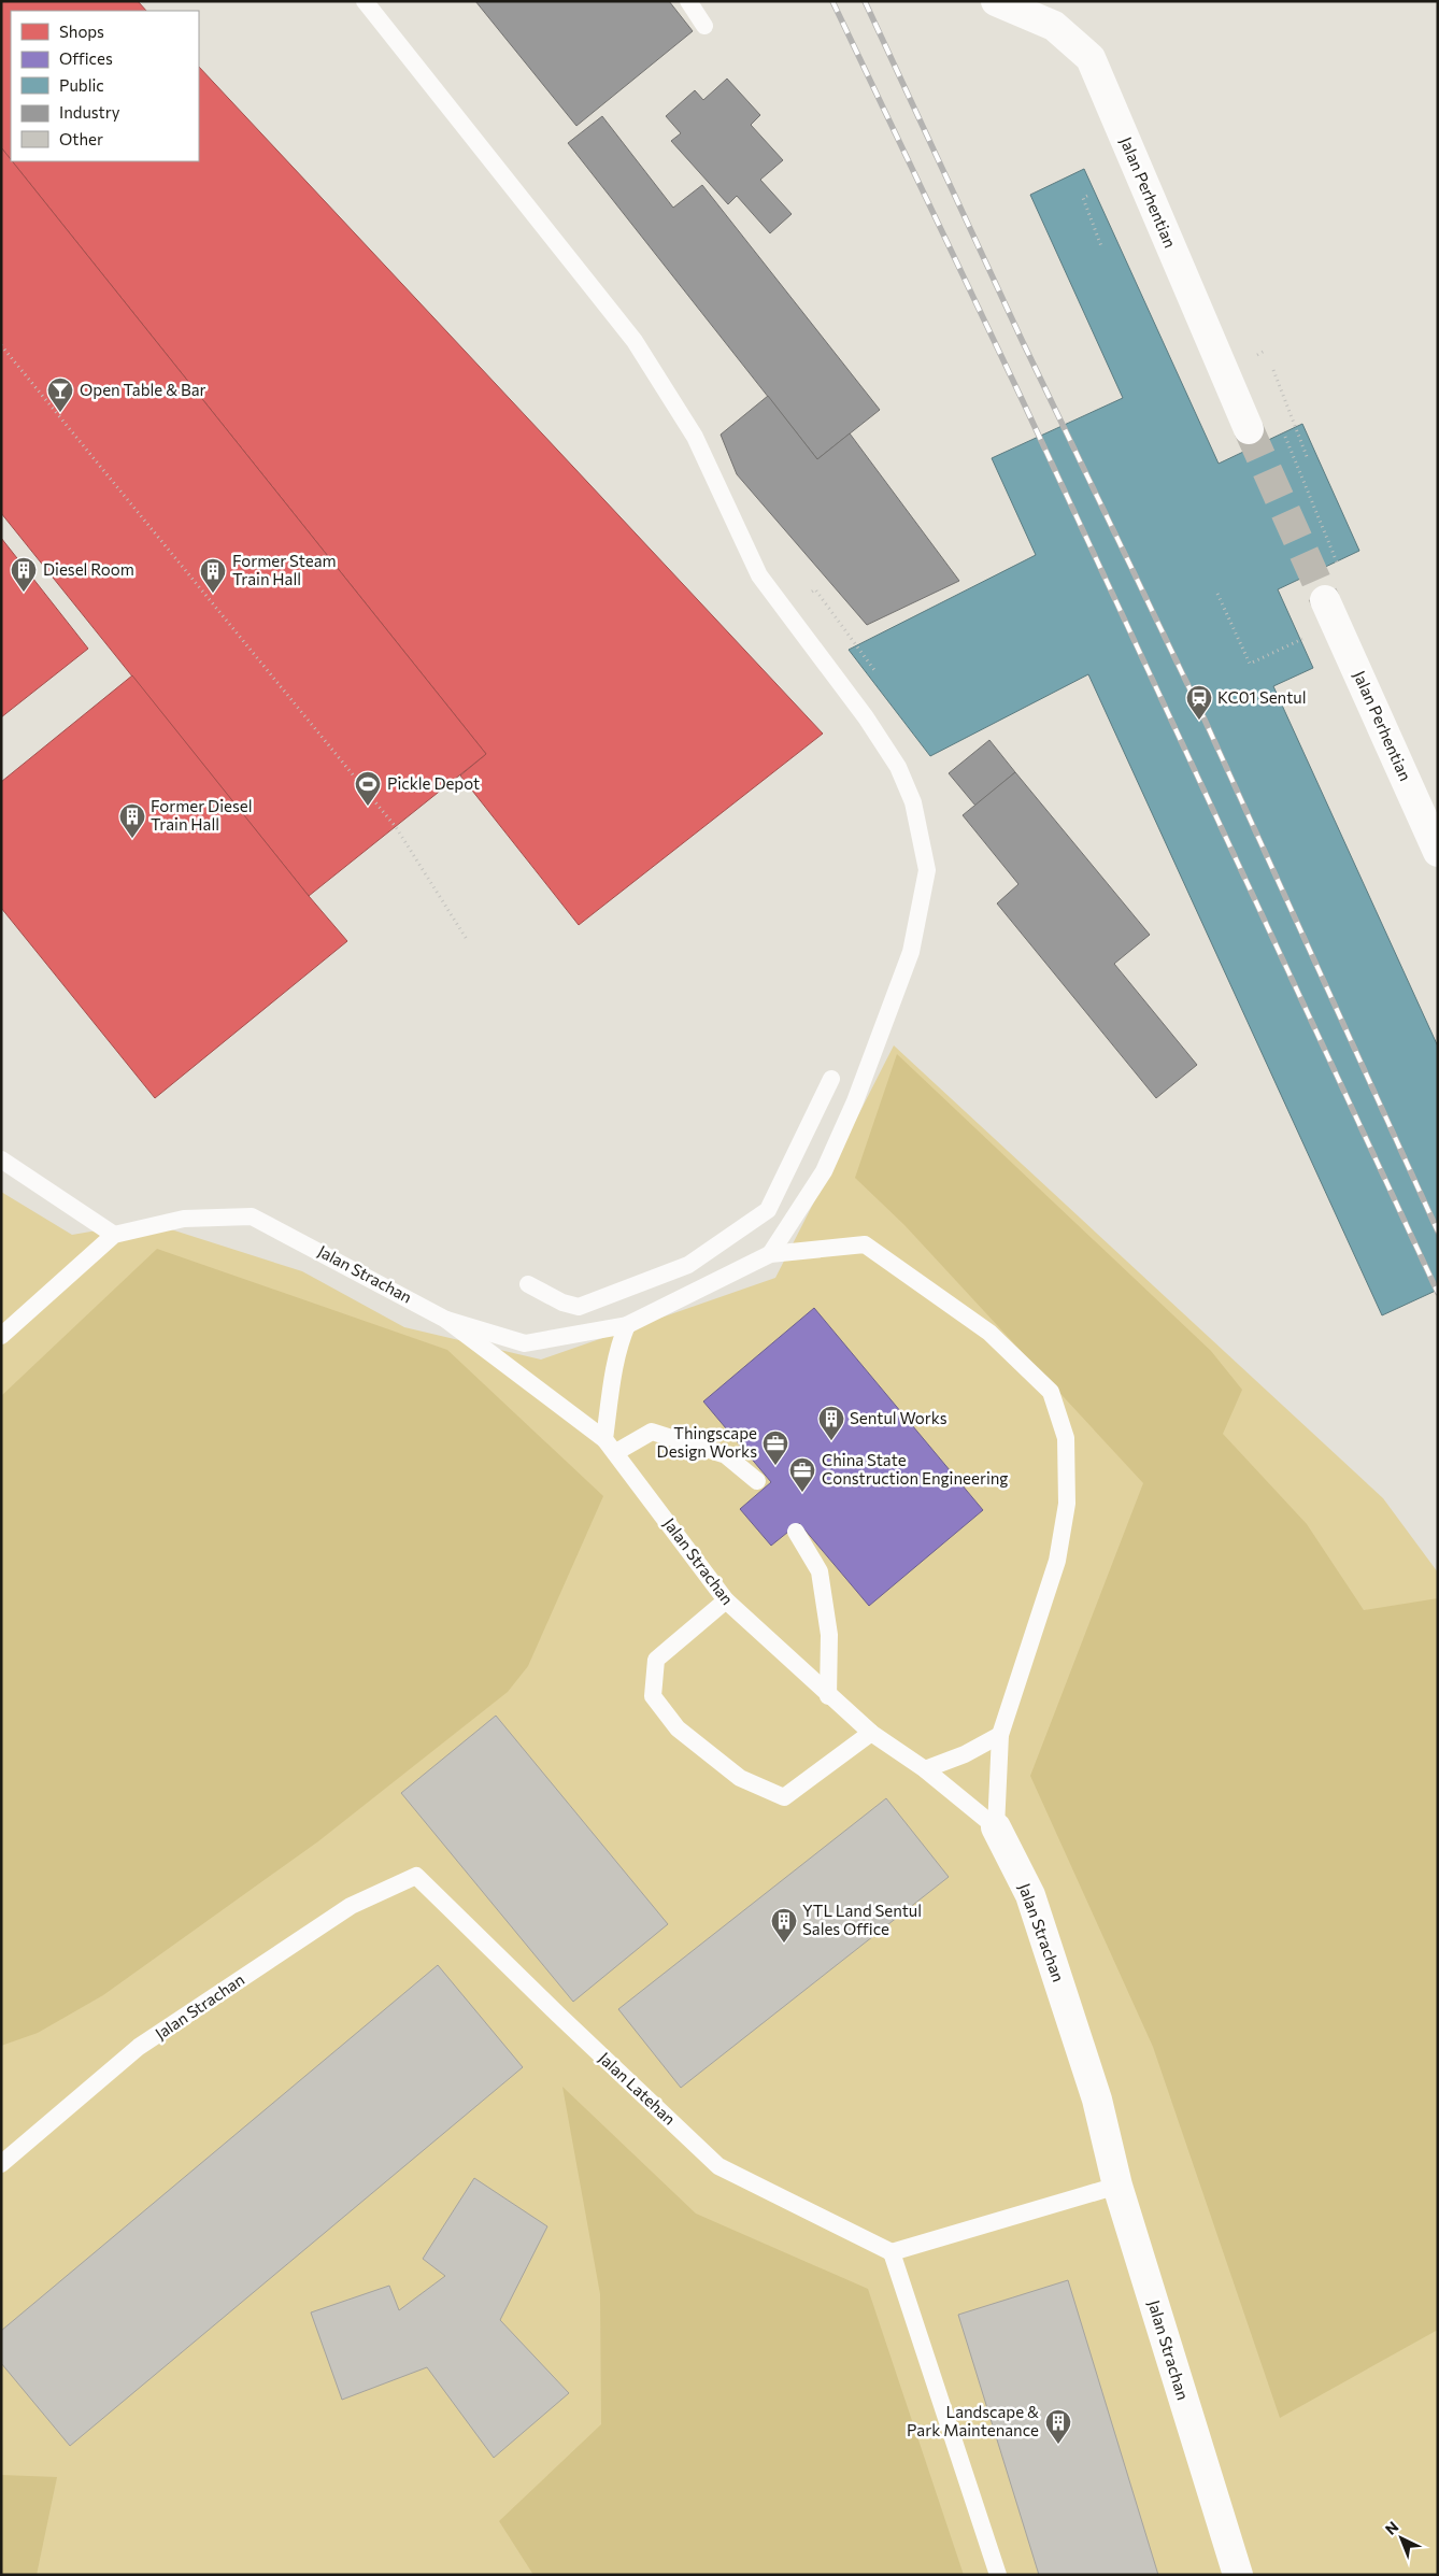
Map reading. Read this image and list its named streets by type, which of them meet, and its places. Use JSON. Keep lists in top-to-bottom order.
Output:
{
  "streets": {
    "street": ["Jalan Perhentian", "Jalan Strachan"],
    "lane": ["Jalan Latehan"]
  },
  "crossings": [
    ["Jalan Strachan", "Jalan Latehan"]
  ],
  "places": {
    "bar": ["Open Table & Bar"],
    "building": [
      "Diesel Room",
      "Former Steam Train Hall",
      "Former Diesel Train Hall",
      "Sentul Works",
      "YTL Land Sentul Sales Office",
      "Landscape & Park Maintenance"
    ],
    "station": ["KC01 Sentul"],
    "sports": ["Pickle Depot"],
    "office": ["Thingscape Design Works", "China State Construction Engineering"]
  },
  "legend": [
    "Shops",
    "Offices",
    "Public",
    "Industry",
    "Other"
  ],
  "north": "top left"
}
